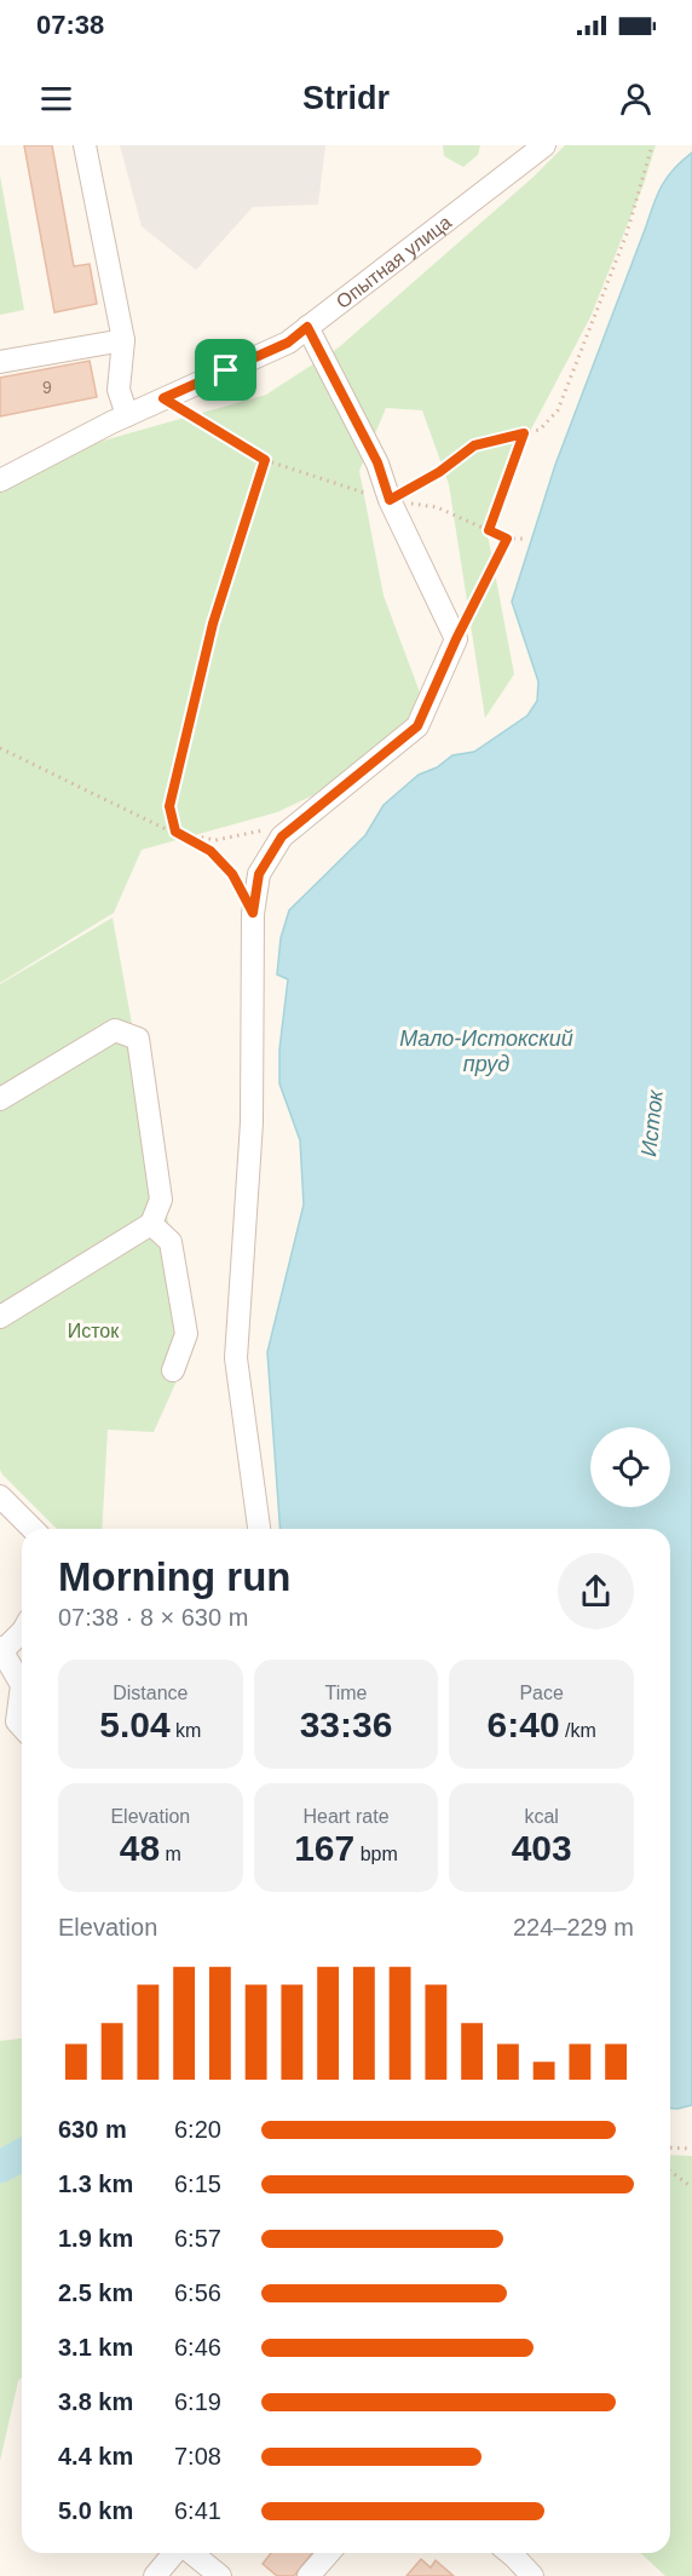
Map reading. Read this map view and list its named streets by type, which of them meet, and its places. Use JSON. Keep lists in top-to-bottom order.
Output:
{
  "streets": {
    "street": ["Опытная улица"]
  },
  "water": ["Мало-Истокский пруд", "Исток"],
  "parks": ["Исток"],
  "house_numbers": ["9"],
  "page": {
    "status": "07:38",
    "header": "Stridr",
    "heading": ["Morning run", "07:38 · 8 × 630 m"],
    "stats": [
      ["Distance", "5.04 km"],
      ["Time", "33:36"],
      ["Pace", "6:40 /km"],
      ["Elevation", "48 m"],
      ["Heart rate", "167 bpm"],
      ["kcal", "403"]
    ],
    "chart": ["Elevation", "224–229 m"],
    "list": [
      {
        "name": "630 m",
        "note": "6:20"
      },
      {
        "name": "1.3 km",
        "note": "6:15"
      },
      {
        "name": "1.9 km",
        "note": "6:57"
      },
      {
        "name": "2.5 km",
        "note": "6:56"
      },
      {
        "name": "3.1 km",
        "note": "6:46"
      },
      {
        "name": "3.8 km",
        "note": "6:19"
      },
      {
        "name": "4.4 km",
        "note": "7:08"
      },
      {
        "name": "5.0 km",
        "note": "6:41"
      }
    ]
  }
}
